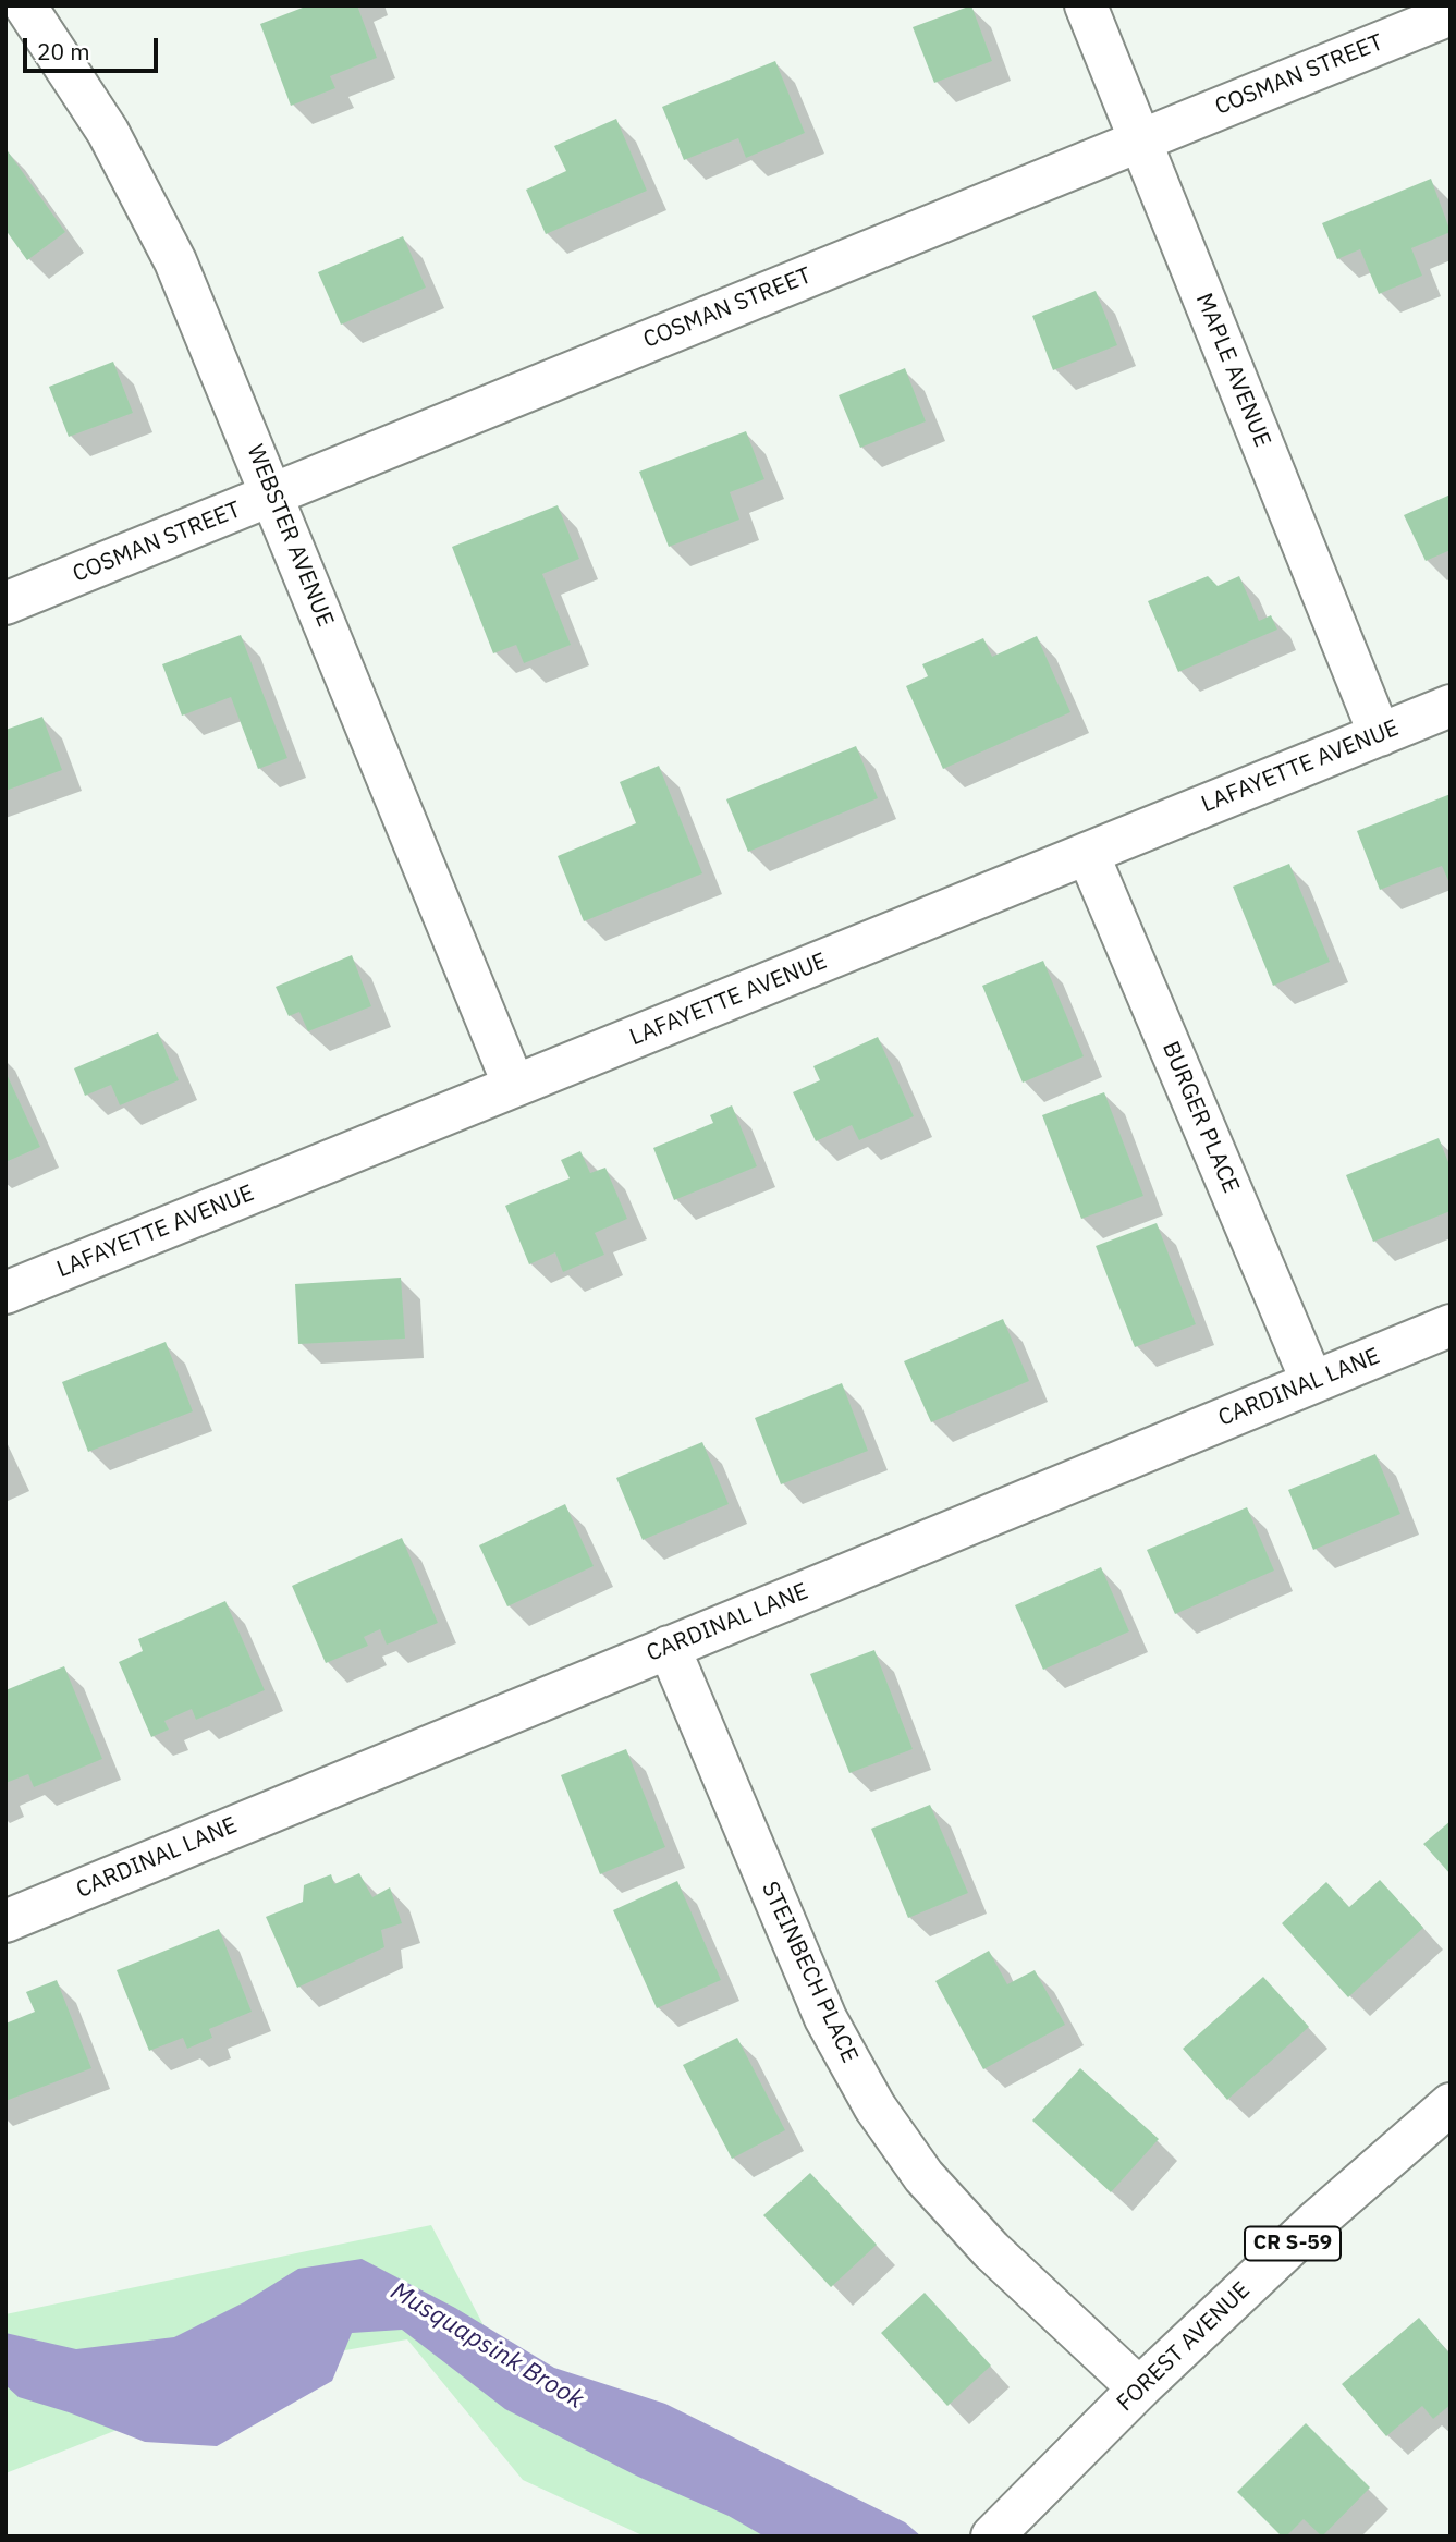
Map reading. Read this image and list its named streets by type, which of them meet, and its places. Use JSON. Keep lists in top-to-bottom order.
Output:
{
  "streets": {
    "street": [
      "COSMAN STREET",
      "MAPLE AVENUE",
      "WEBSTER AVENUE",
      "LAFAYETTE AVENUE",
      "BURGER PLACE",
      "CARDINAL LANE",
      "STEINBECH PLACE",
      "CR S-59",
      "FOREST AVENUE"
    ]
  },
  "crossings": [
    ["COSMAN STREET", "MAPLE AVENUE"],
    ["COSMAN STREET", "WEBSTER AVENUE"],
    ["MAPLE AVENUE", "LAFAYETTE AVENUE"],
    ["WEBSTER AVENUE", "LAFAYETTE AVENUE"],
    ["LAFAYETTE AVENUE", "BURGER PLACE"],
    ["BURGER PLACE", "CARDINAL LANE"],
    ["CARDINAL LANE", "STEINBECH PLACE"],
    ["STEINBECH PLACE", "FOREST AVENUE"]
  ],
  "water": ["Musquapsink Brook"],
  "scale_bar": "20 m"
}
